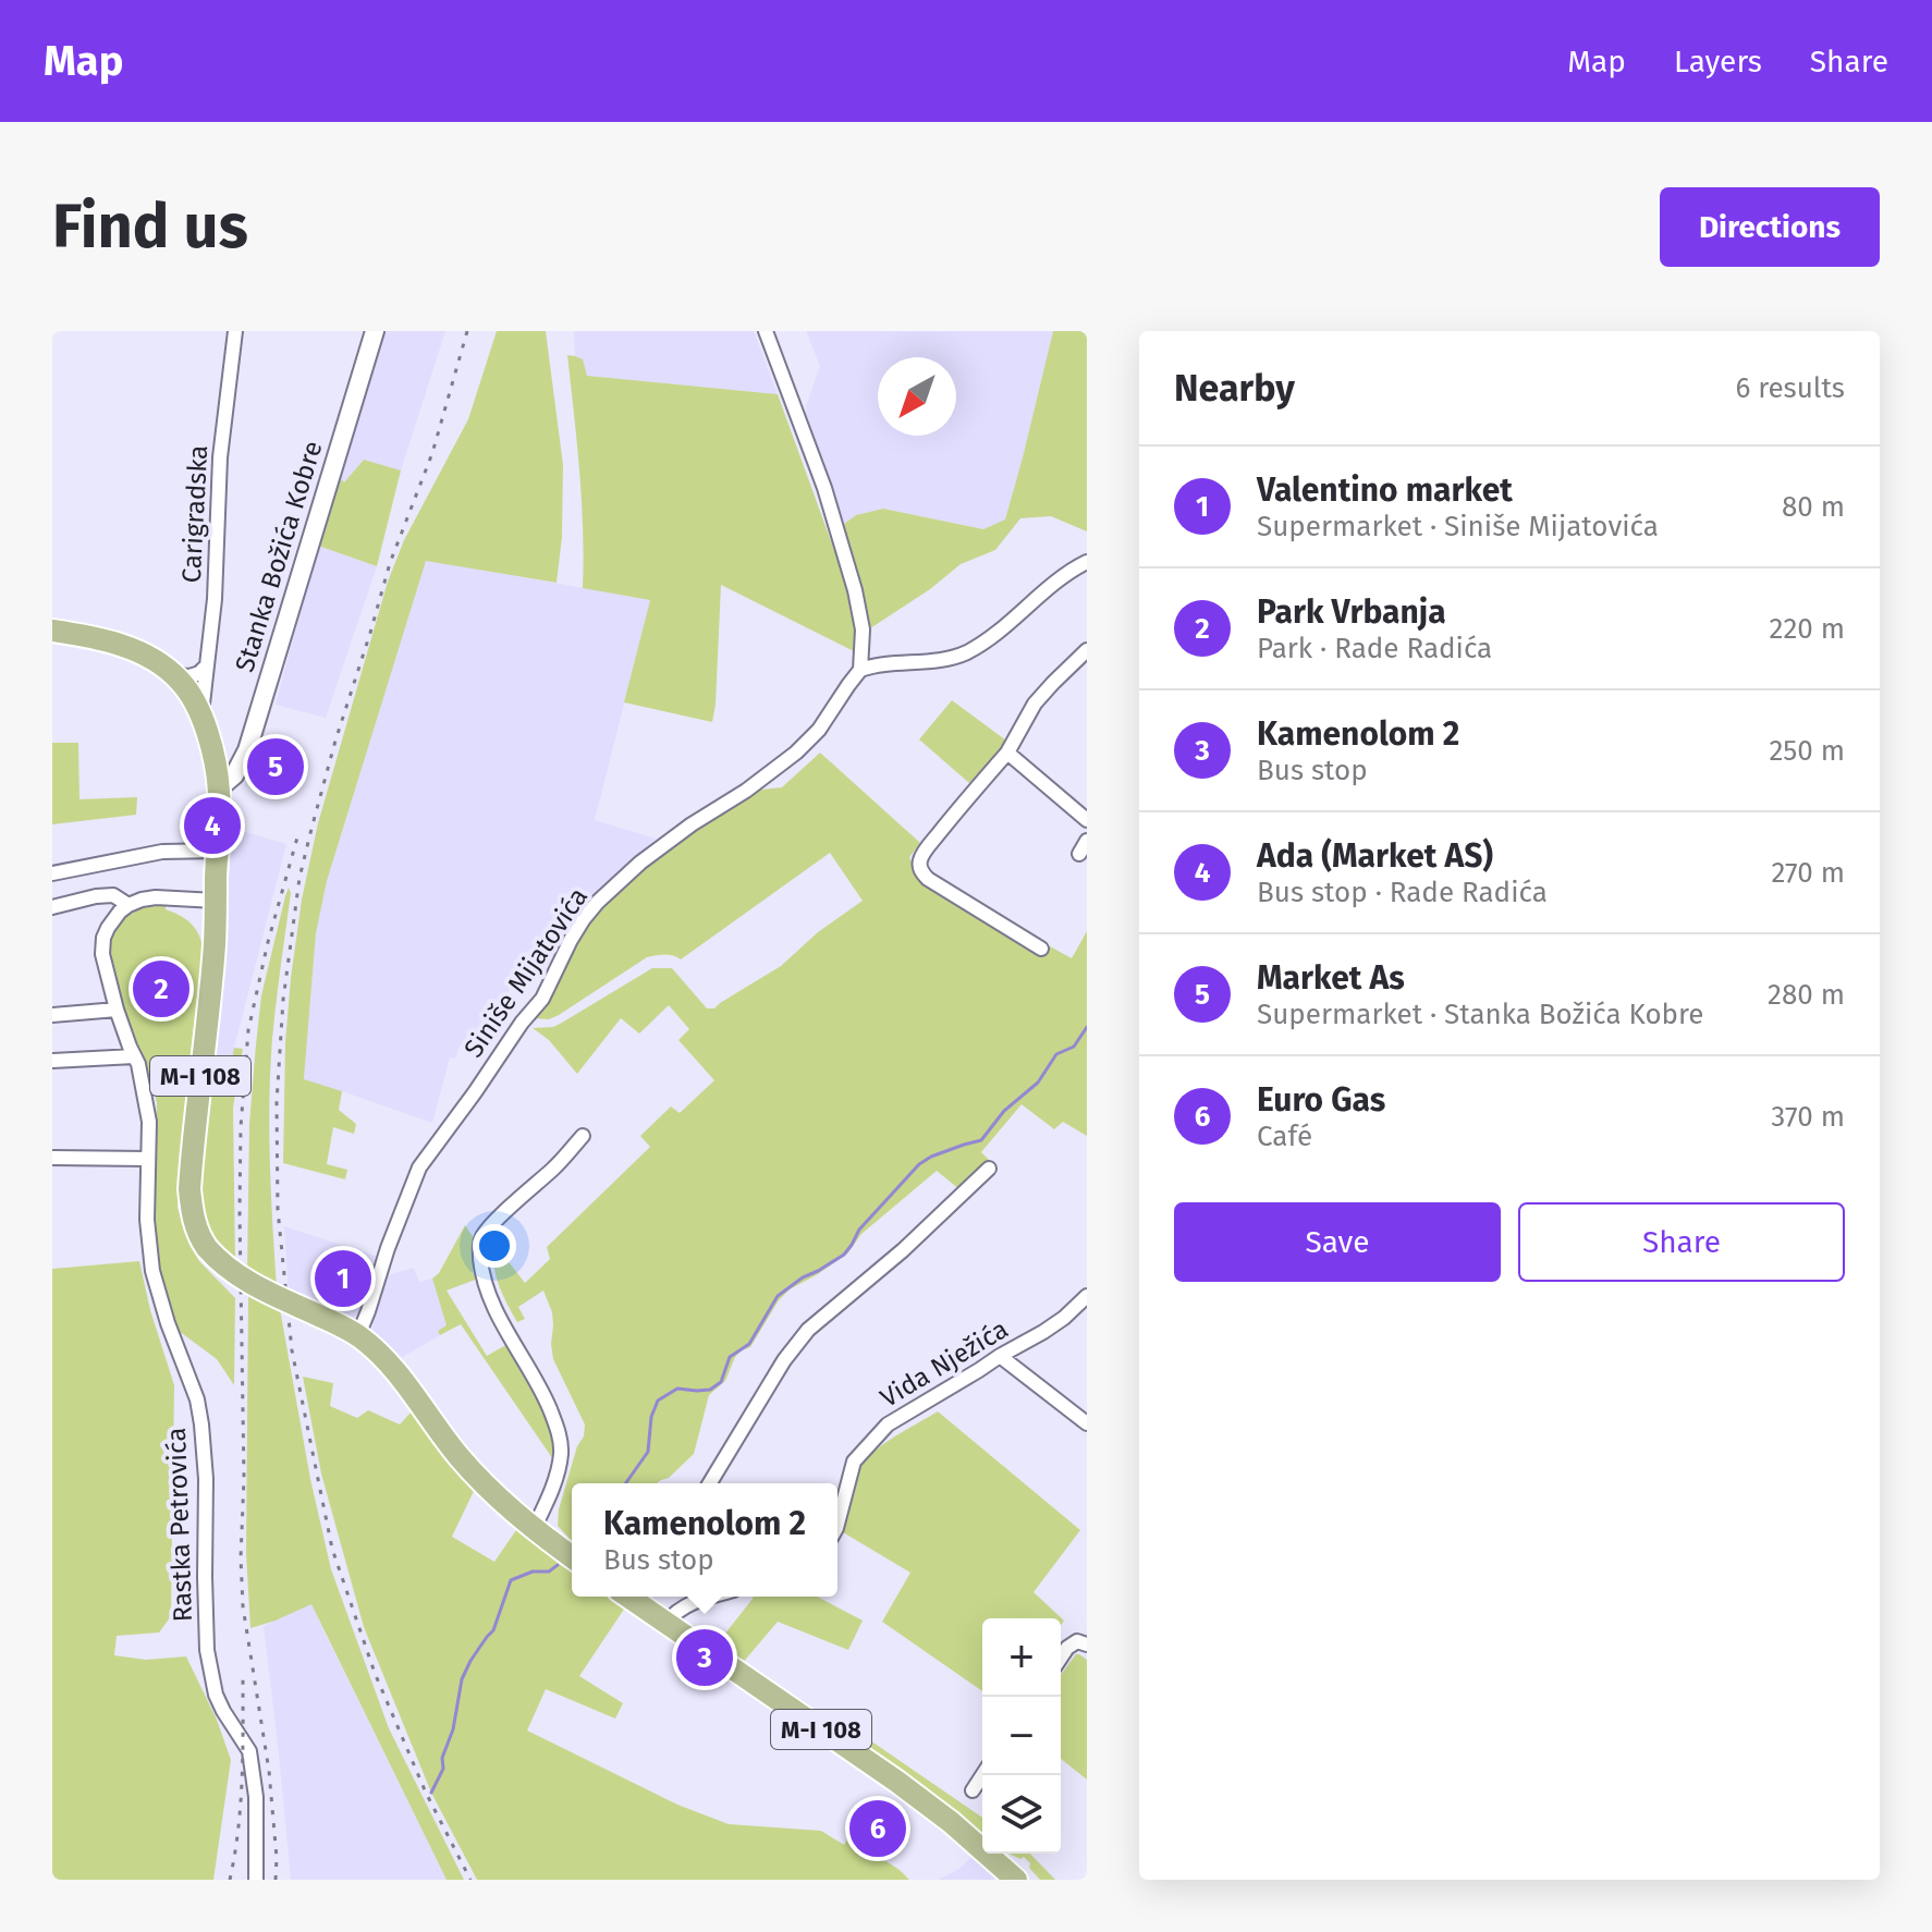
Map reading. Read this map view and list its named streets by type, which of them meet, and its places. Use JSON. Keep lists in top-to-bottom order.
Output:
{
  "streets": {
    "main road": ["M-I 108"],
    "street": [
      "Carigradska",
      "Stanka Božića Kobre",
      "Siniše Mijatovića",
      "Vida Nježića",
      "Rastka Petrovića"
    ]
  },
  "crossings": [
    ["Carigradska", "M-I 108"],
    ["Stanka Božića Kobre", "M-I 108"],
    ["Siniše Mijatovića", "M-I 108"]
  ],
  "north": "bottom left",
  "page": {
    "header": "Map",
    "nav": ["Map", "Layers", "Share"],
    "buttons": [
      "Directions",
      ["Save", "Share"]
    ],
    "title": "Find us",
    "heading": ["Nearby", "6 results"],
    "list": [
      {
        "mark": "1",
        "name": "Valentino market",
        "note": "Supermarket · Siniše Mijatovića",
        "value": "80 m"
      },
      {
        "mark": "2",
        "name": "Park Vrbanja",
        "note": "Park · Rade Radića",
        "value": "220 m"
      },
      {
        "mark": "3",
        "name": "Kamenolom 2",
        "note": "Bus stop",
        "value": "250 m"
      },
      {
        "mark": "4",
        "name": "Ada (Market AS)",
        "note": "Bus stop · Rade Radića",
        "value": "270 m"
      },
      {
        "mark": "5",
        "name": "Market As",
        "note": "Supermarket · Stanka Božića Kobre",
        "value": "280 m"
      },
      {
        "mark": "6",
        "name": "Euro Gas",
        "note": "Café",
        "value": "370 m"
      }
    ],
    "pins": [
      "5",
      "4",
      "2",
      "1",
      "3",
      "6"
    ],
    "popup": ["Kamenolom 2", "Bus stop"],
    "map_buttons": ["+", "−"]
  }
}
